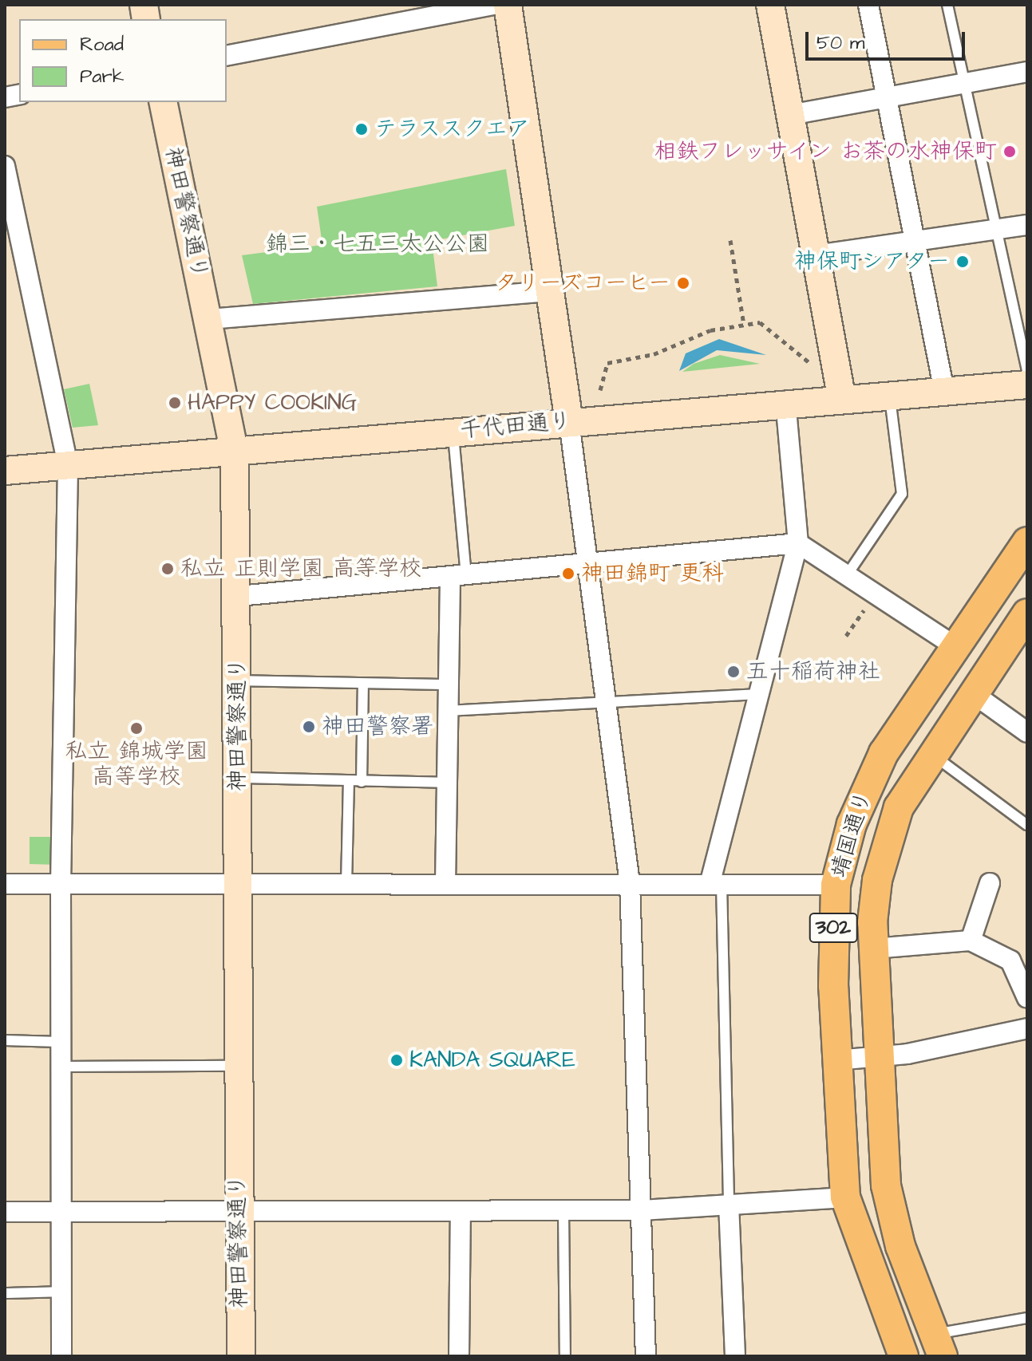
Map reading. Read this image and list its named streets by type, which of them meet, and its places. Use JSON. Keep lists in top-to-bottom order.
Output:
{
  "streets": {
    "main road": ["靖国通り", "302"],
    "street": ["神田警察通り", "千代田通り"]
  },
  "crossings": [
    ["神田警察通り", "千代田通り"]
  ],
  "parks": ["錦三・七五三太公公園"],
  "places": [
    "テラススクエア",
    "相鉄フレッサイン お茶の水神保町",
    "神保町シアター",
    "タリーズコーヒー",
    "HAPPY COOKING",
    "私立 正則学園 高等学校",
    "神田錦町 更科",
    "五十稲荷神社",
    "神田警察署",
    "私立 錦城学園 高等学校",
    "KANDA SQUARE"
  ],
  "legend": ["Road", "Park"],
  "scale_bar": "50 m"
}
